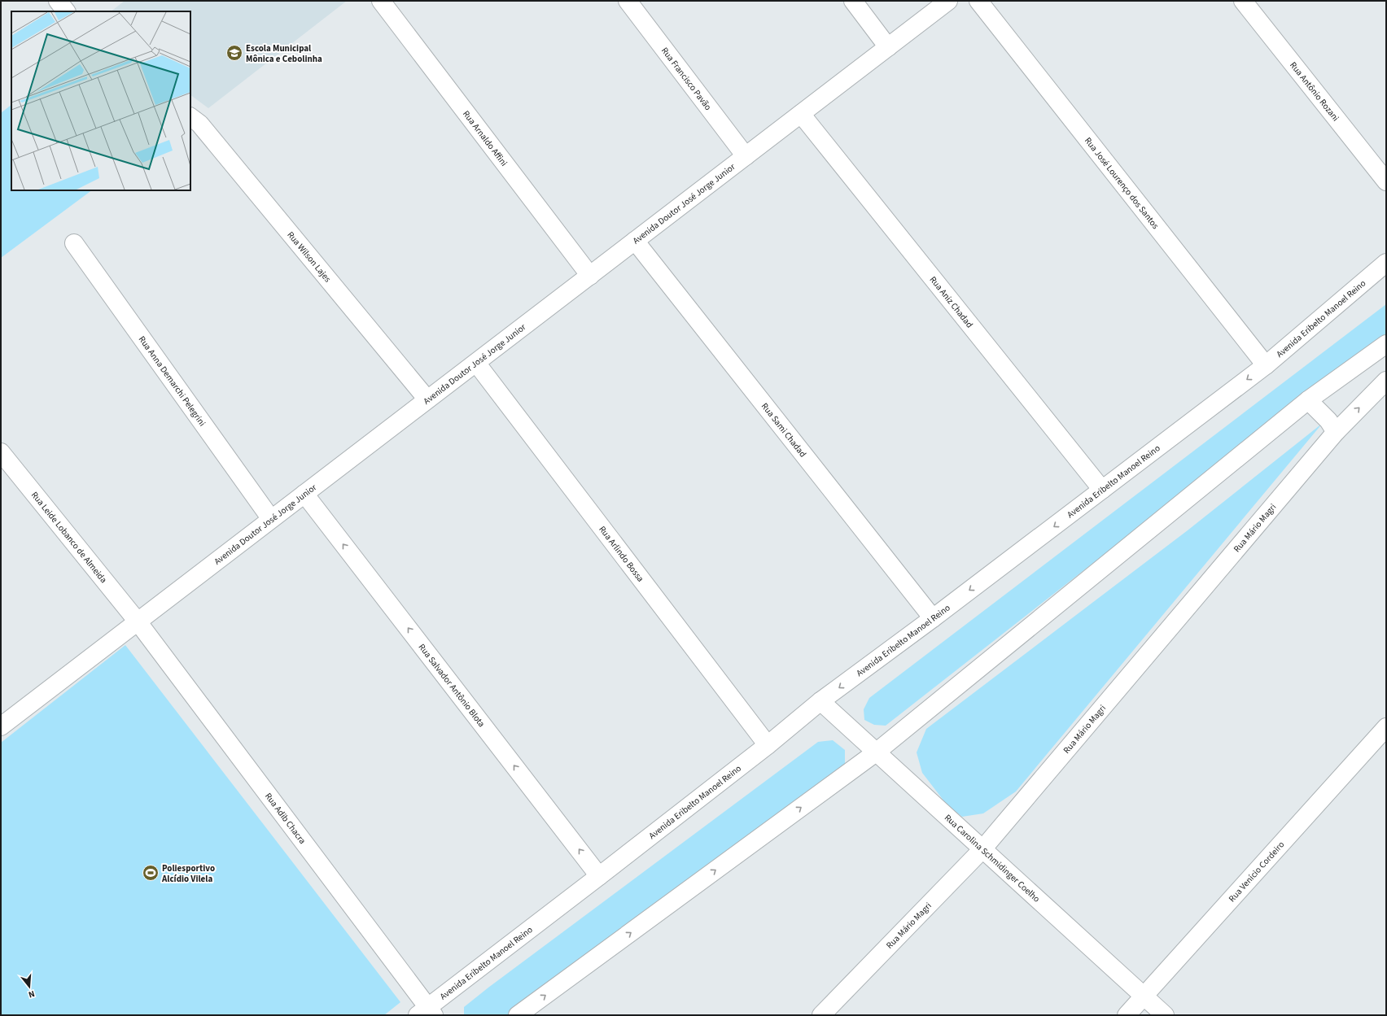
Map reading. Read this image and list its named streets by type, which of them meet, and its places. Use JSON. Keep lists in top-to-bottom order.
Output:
{
  "streets": {
    "street": [
      "Rua Francisco Pavão",
      "Rua Antônio Rozani",
      "Rua Arnaldo Affini",
      "Rua José Lourenço dos Santos",
      "Avenida Doutor José Jorge Junior",
      "Rua Wilson Lajes",
      "Rua Aniz Chadad",
      "Avenida Eribelto Manoel Reino",
      "Rua Anna Demarchi Pelegrini",
      "Rua Sami Chadad",
      "Rua Mário Magri",
      "Rua Leide Lobanco de Almeida",
      "Rua Arlindo Bossa",
      "Rua Salvador Antônio Blota",
      "Rua Adib Chacra",
      "Rua Carolina Schmidinger Coelho",
      "Rua Venício Cordeiro"
    ]
  },
  "crossings": [
    ["Rua Francisco Pavão", "Avenida Doutor José Jorge Junior"],
    ["Rua Arnaldo Affini", "Avenida Doutor José Jorge Junior"],
    ["Rua José Lourenço dos Santos", "Avenida Eribelto Manoel Reino"],
    ["Avenida Doutor José Jorge Junior", "Rua Wilson Lajes"],
    ["Avenida Doutor José Jorge Junior", "Rua Aniz Chadad"],
    ["Avenida Doutor José Jorge Junior", "Rua Anna Demarchi Pelegrini"],
    ["Avenida Doutor José Jorge Junior", "Rua Sami Chadad"],
    ["Avenida Doutor José Jorge Junior", "Rua Leide Lobanco de Almeida"],
    ["Avenida Doutor José Jorge Junior", "Rua Arlindo Bossa"],
    ["Avenida Doutor José Jorge Junior", "Rua Salvador Antônio Blota"],
    ["Avenida Doutor José Jorge Junior", "Rua Adib Chacra"],
    ["Rua Aniz Chadad", "Avenida Eribelto Manoel Reino"],
    ["Avenida Eribelto Manoel Reino", "Rua Sami Chadad"],
    ["Avenida Eribelto Manoel Reino", "Rua Arlindo Bossa"],
    ["Avenida Eribelto Manoel Reino", "Rua Salvador Antônio Blota"],
    ["Avenida Eribelto Manoel Reino", "Rua Adib Chacra"],
    ["Avenida Eribelto Manoel Reino", "Rua Carolina Schmidinger Coelho"],
    ["Rua Mário Magri", "Rua Carolina Schmidinger Coelho"],
    ["Rua Leide Lobanco de Almeida", "Rua Adib Chacra"],
    ["Rua Carolina Schmidinger Coelho", "Rua Venício Cordeiro"]
  ],
  "one_way": ["Rua Salvador Antônio Blota"],
  "places": {
    "school or university": ["Escola Municipal Mônica e Cebolinha"],
    "sports": ["Poliesportivo Alcídio Vilela"]
  },
  "north": "bottom"
}
